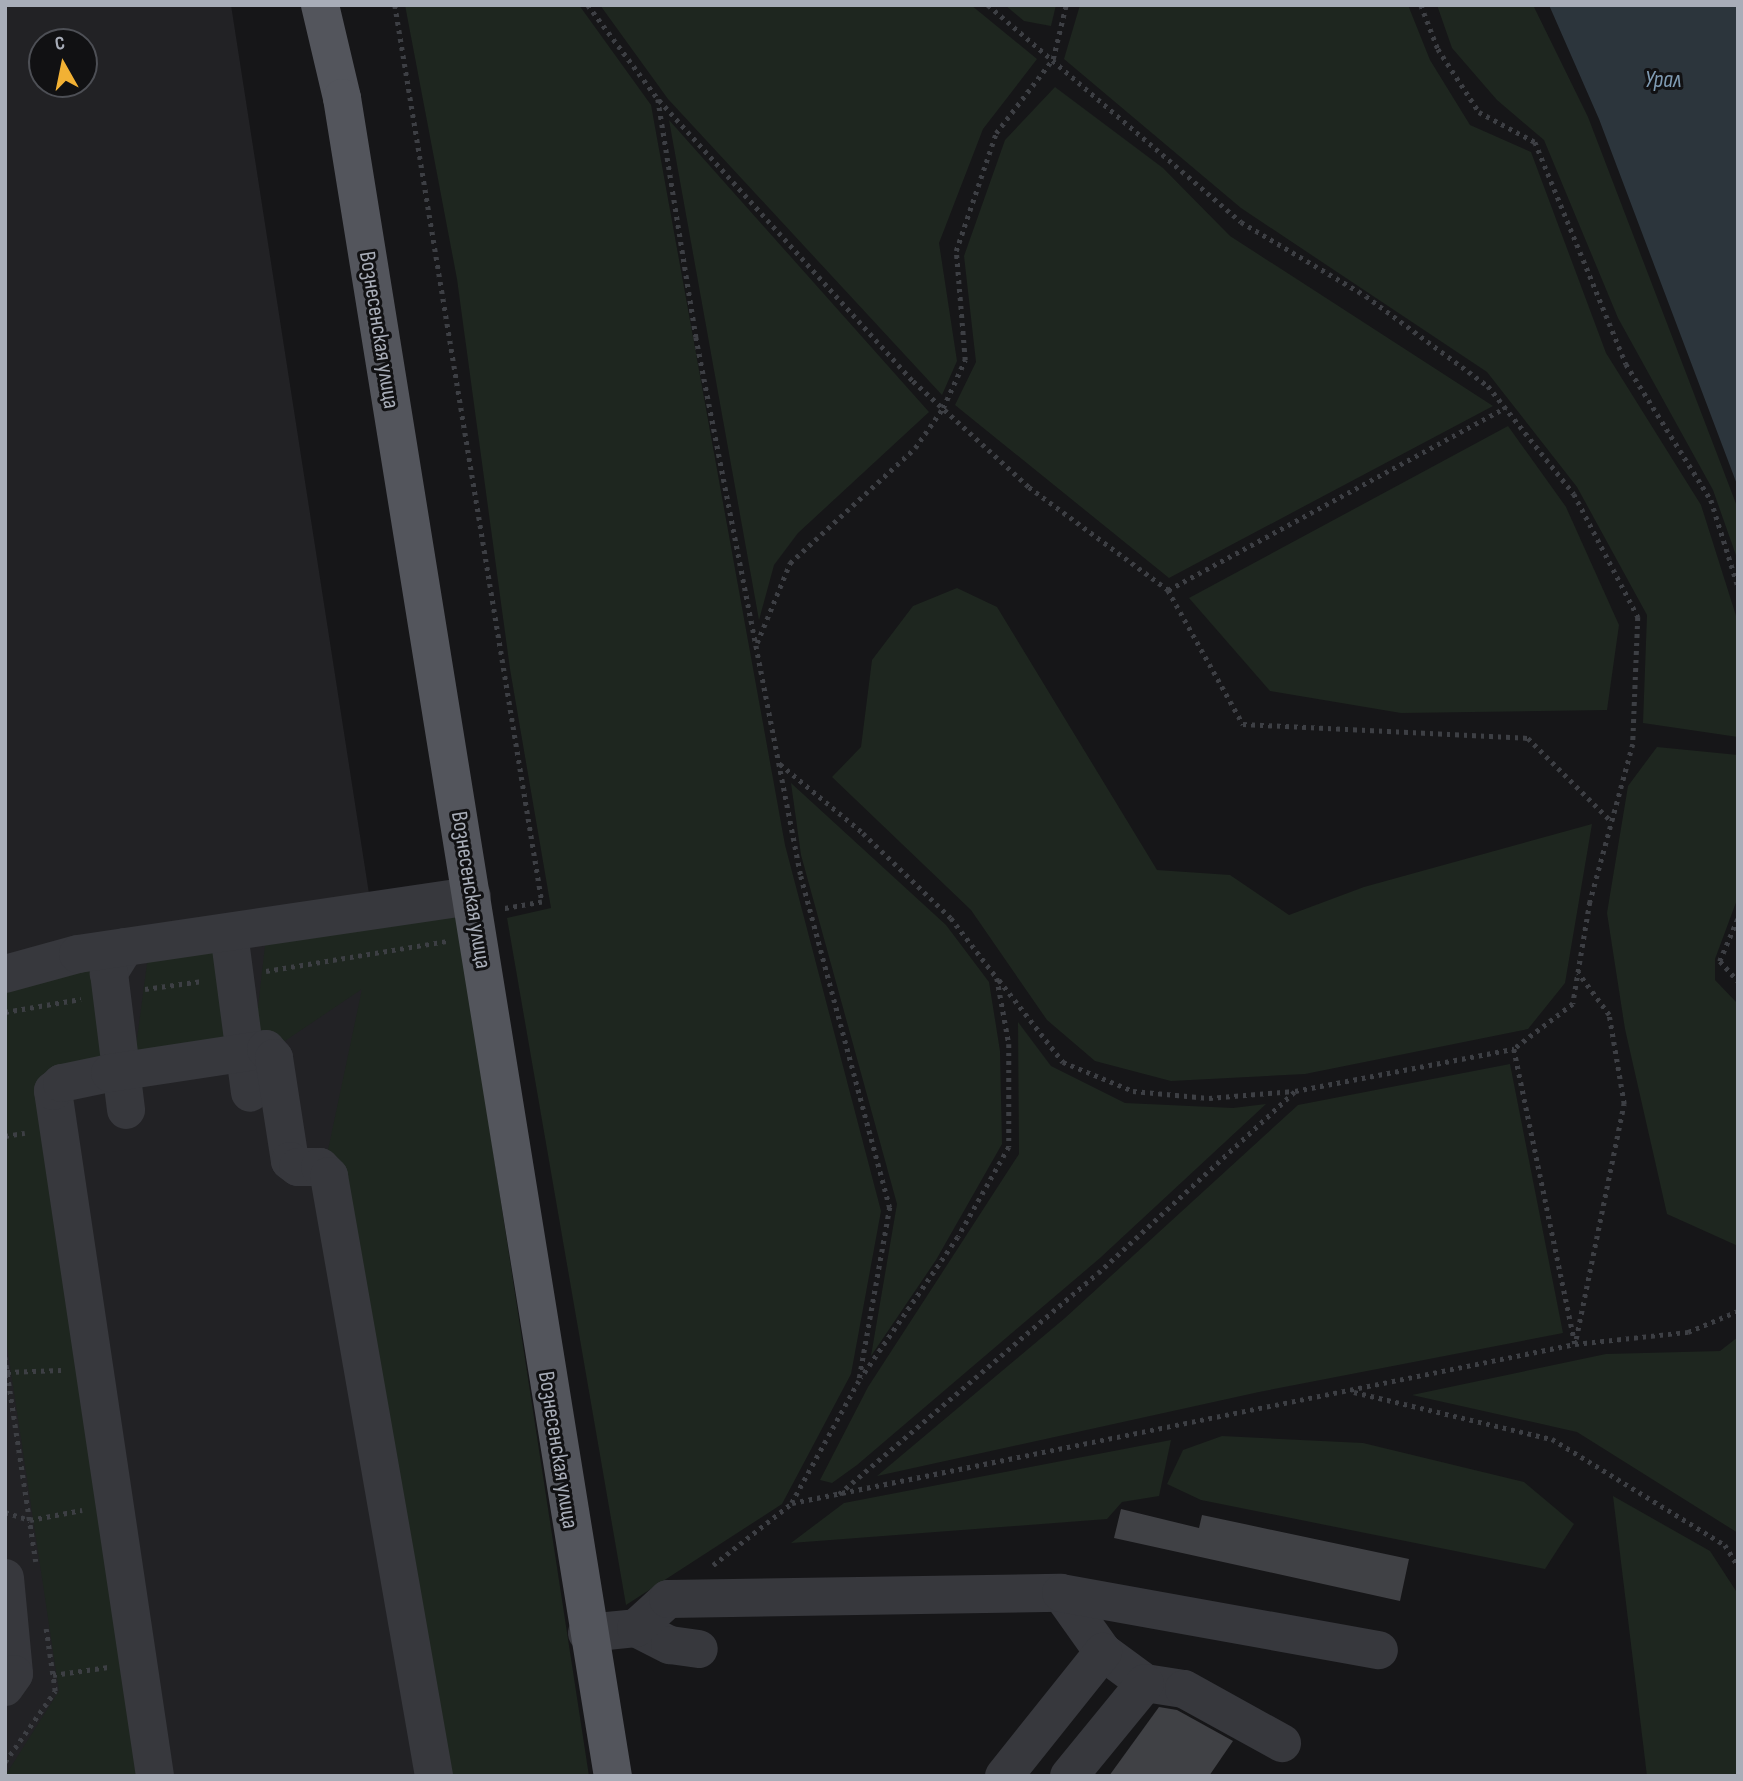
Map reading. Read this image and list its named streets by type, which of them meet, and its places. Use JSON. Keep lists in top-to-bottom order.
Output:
{
  "streets": {
    "main road": ["Вознесенская улица"]
  },
  "water": ["Урал"],
  "north": "top"
}
